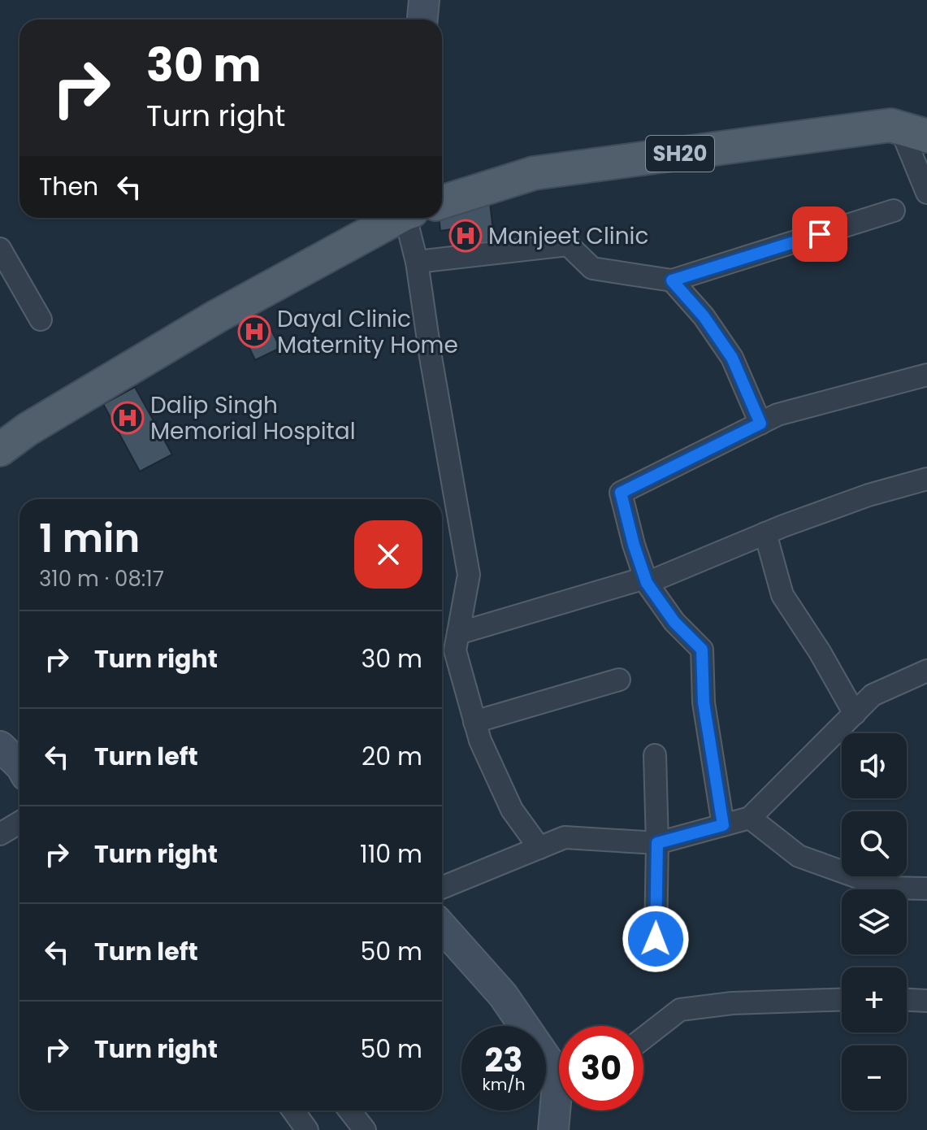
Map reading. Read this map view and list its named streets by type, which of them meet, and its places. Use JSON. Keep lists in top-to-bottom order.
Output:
{
  "streets": {
    "main road": ["SH20"]
  },
  "places": {
    "hospital": ["Manjeet Clinic", "Dayal Clinic Maternity Home", "Dalip Singh Memorial Hospital"]
  },
  "page": {
    "turn": ["30 m", "Turn right"],
    "then": "Then",
    "heading": ["1 min", "310 m · 08:17"],
    "list": [
      {
        "name": "Turn right",
        "value": "30 m"
      },
      {
        "name": "Turn left",
        "value": "20 m"
      },
      {
        "name": "Turn right",
        "value": "110 m"
      },
      {
        "name": "Turn left",
        "value": "50 m"
      },
      {
        "name": "Turn right",
        "value": "50 m"
      }
    ],
    "map_buttons": ["+", "−"],
    "speed": "23 km/h",
    "limit": "30"
  }
}
